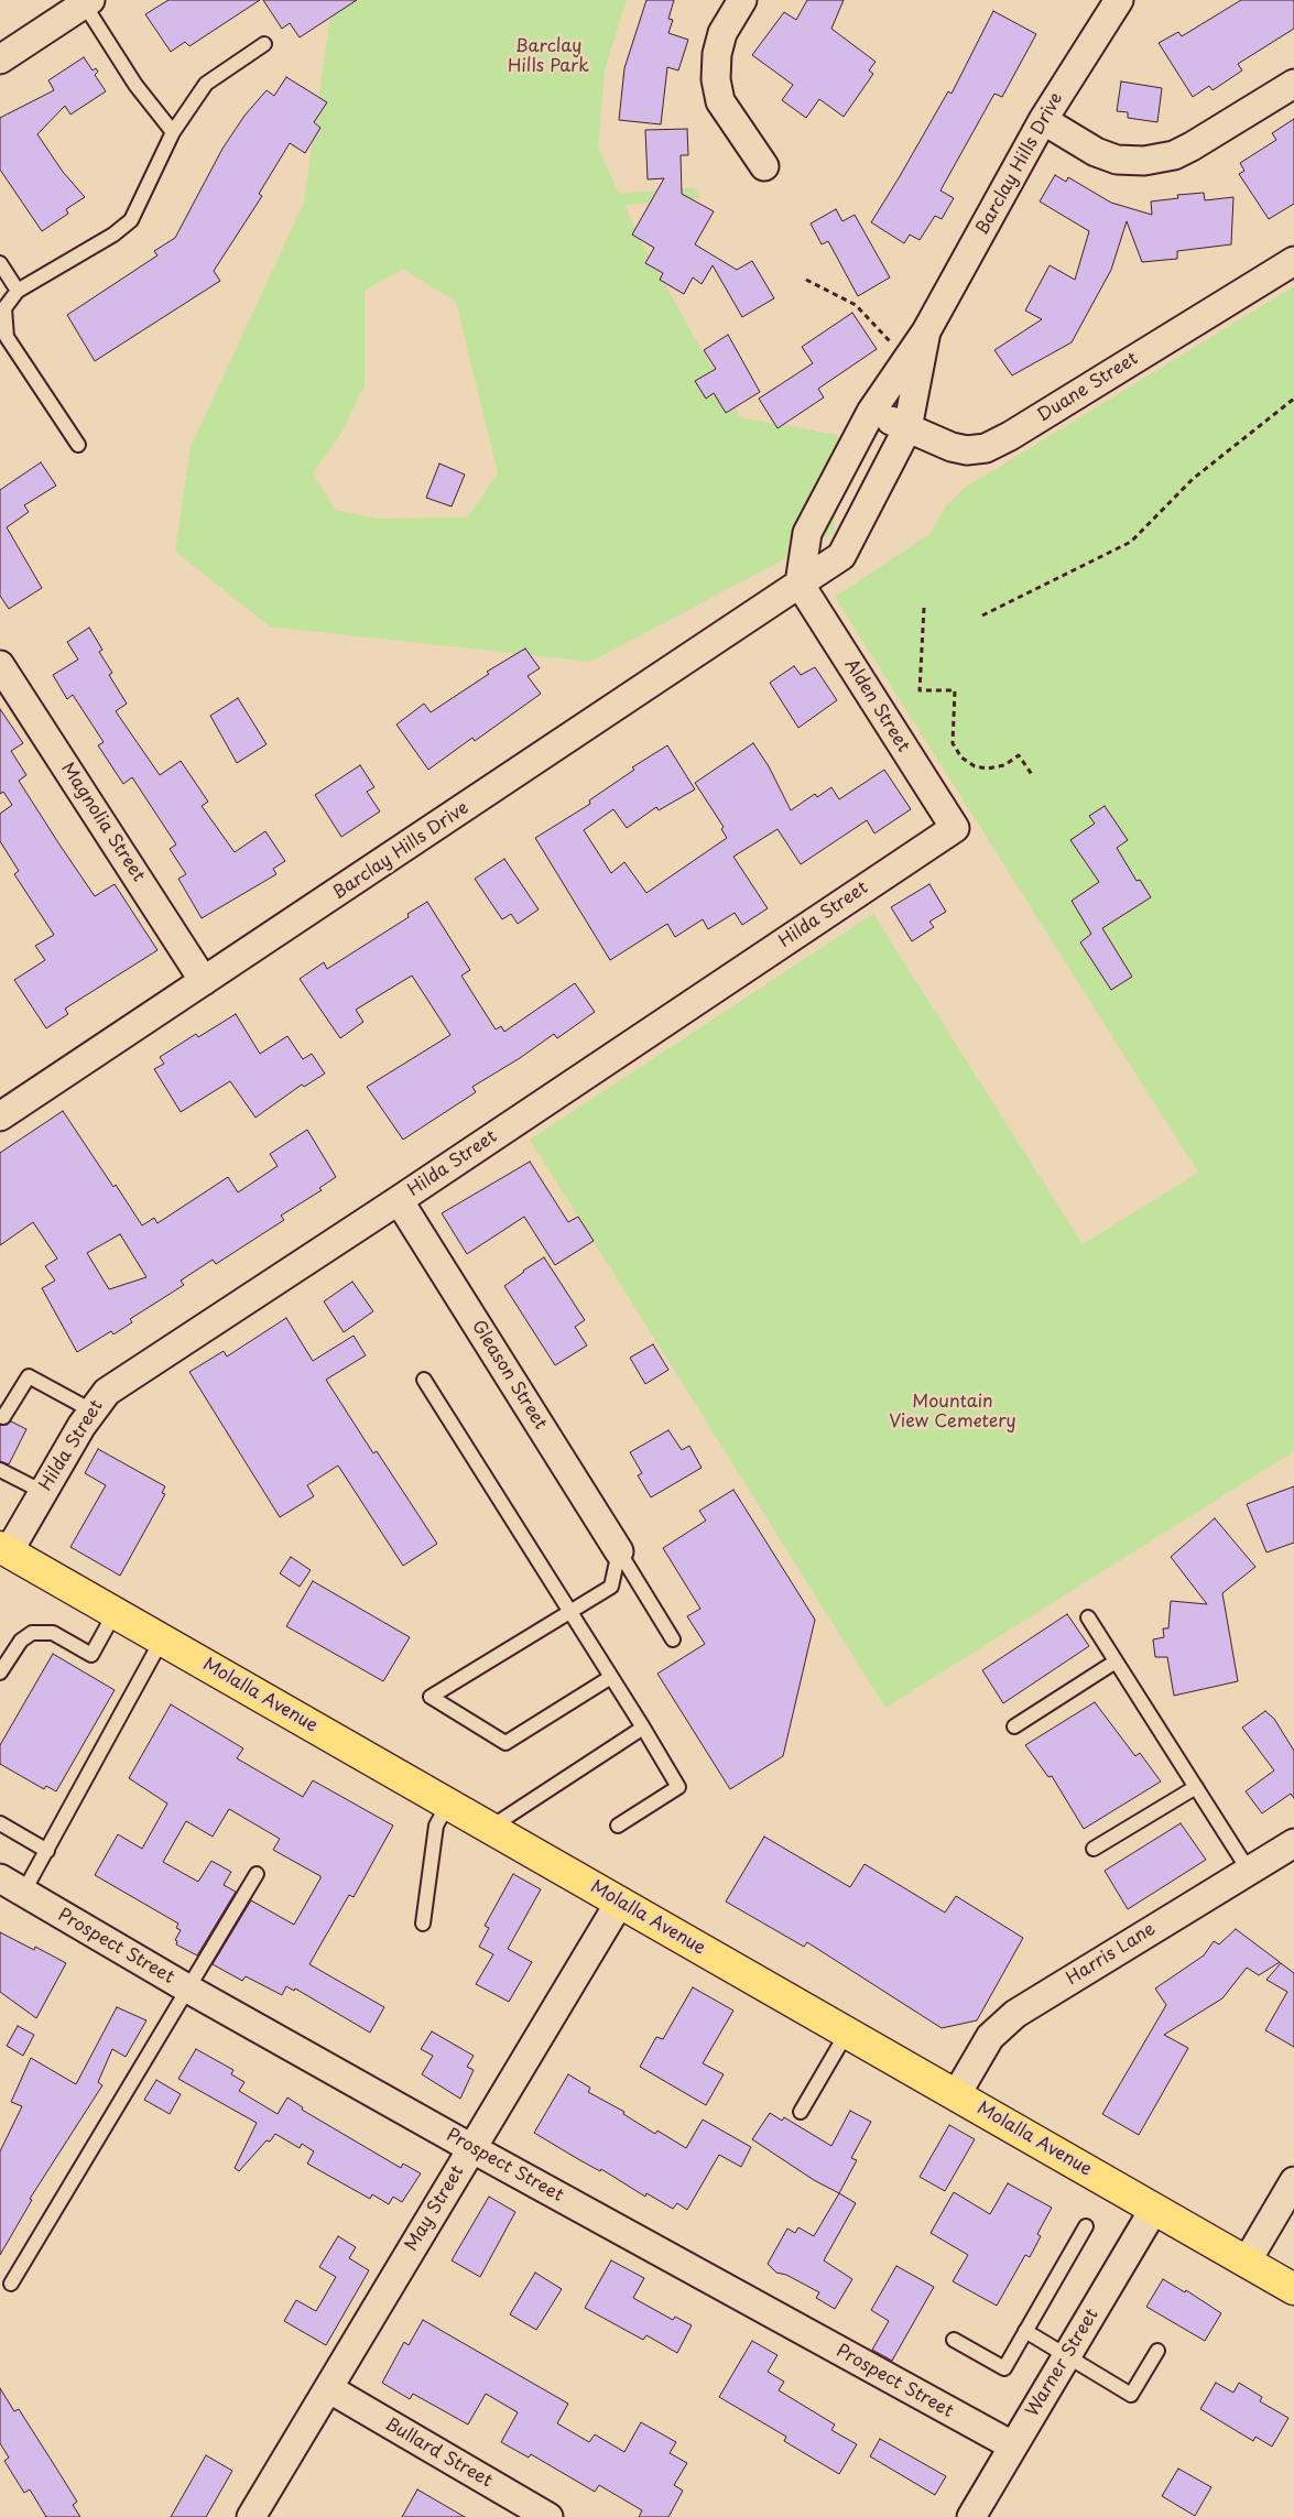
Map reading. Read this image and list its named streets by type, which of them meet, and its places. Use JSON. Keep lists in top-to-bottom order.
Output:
{
  "streets": {
    "main road": ["Molalla Avenue"],
    "street": [
      "Barclay Hills Drive",
      "Duane Street",
      "Alden Street",
      "Magnolia Street",
      "Hilda Street",
      "Gleason Street",
      "Prospect Street",
      "Harris Lane",
      "May Street",
      "Warner Street",
      "Bullard Street"
    ]
  },
  "crossings": [
    ["Barclay Hills Drive", "Duane Street"],
    ["Barclay Hills Drive", "Alden Street"],
    ["Barclay Hills Drive", "Magnolia Street"],
    ["Alden Street", "Hilda Street"],
    ["Hilda Street", "Gleason Street"],
    ["Hilda Street", "Molalla Avenue"],
    ["Molalla Avenue", "Harris Lane"],
    ["Molalla Avenue", "May Street"],
    ["Molalla Avenue", "Warner Street"],
    ["Prospect Street", "May Street"],
    ["Prospect Street", "Warner Street"],
    ["May Street", "Bullard Street"]
  ],
  "parks": ["Barclay Hills Park", "Mountain View Cemetery"]
}
